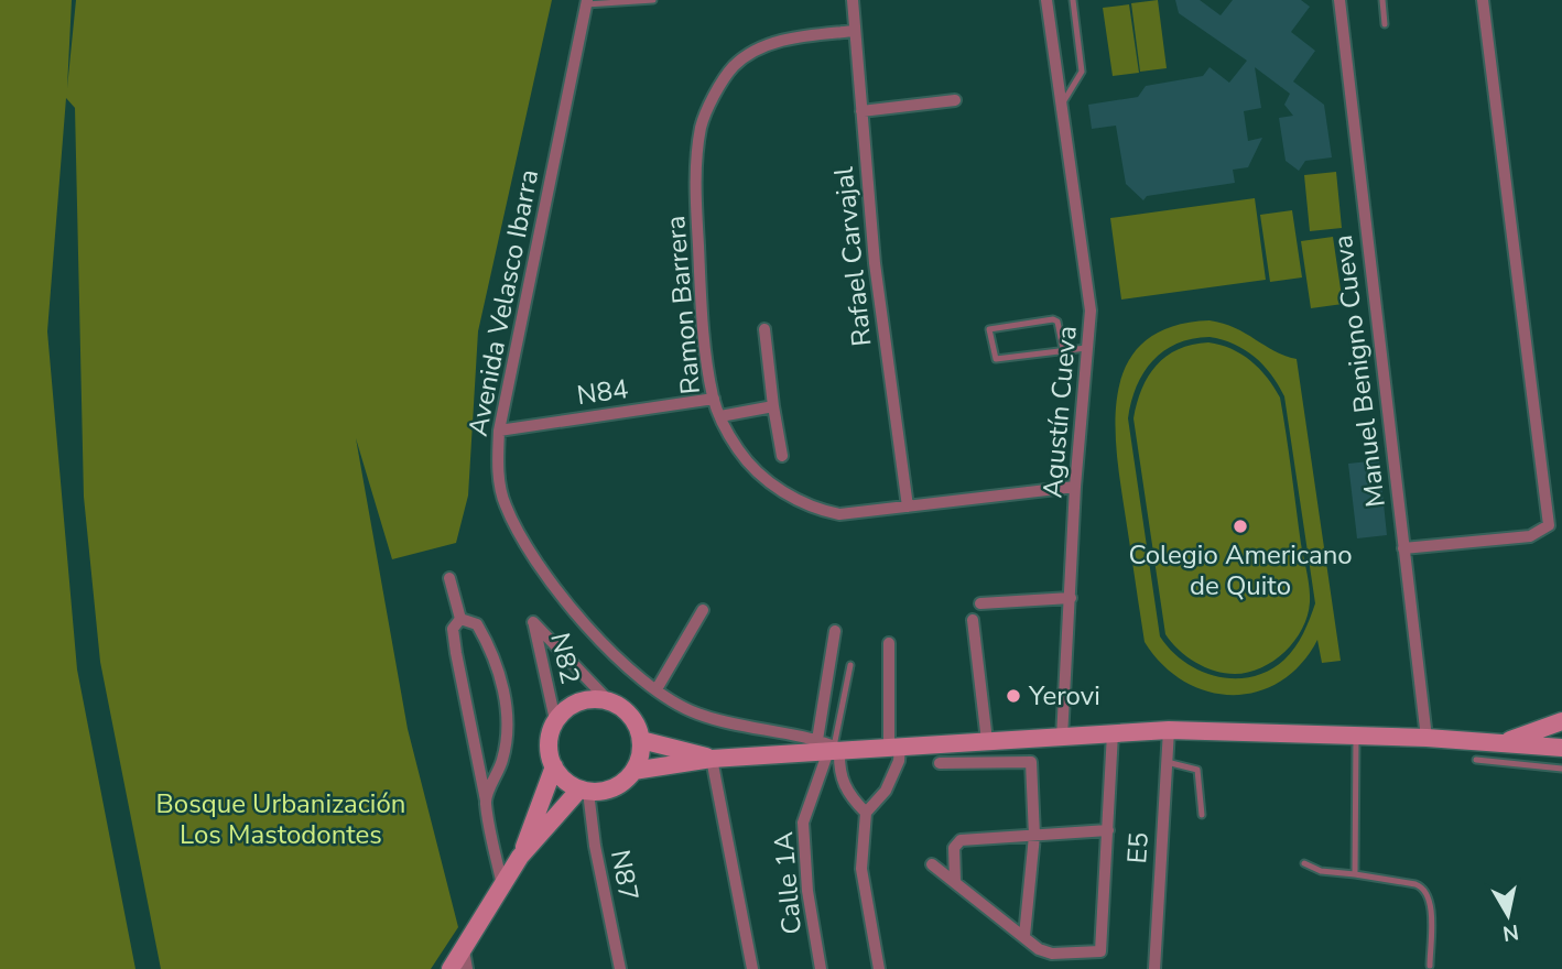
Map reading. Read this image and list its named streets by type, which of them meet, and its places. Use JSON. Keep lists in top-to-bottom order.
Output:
{
  "streets": {
    "street": [
      "Rafael Carvajal",
      "Avenida Velasco Ibarra",
      "Ramon Barrera",
      "Manuel Benigno Cueva",
      "N84",
      "Agustín Cueva",
      "N82",
      "E5",
      "N87",
      "Calle 1A"
    ]
  },
  "crossings": [
    ["Rafael Carvajal", "Ramon Barrera"],
    ["Avenida Velasco Ibarra", "N84"],
    ["Avenida Velasco Ibarra", "Calle 1A"],
    ["Ramon Barrera", "N84"],
    ["Ramon Barrera", "Agustín Cueva"],
    ["N82", "N87"]
  ],
  "parks": ["Bosque Urbanización Los Mastodontes"],
  "places": ["Colegio Americano de Quito", "Yerovi"],
  "north": "bottom"
}
